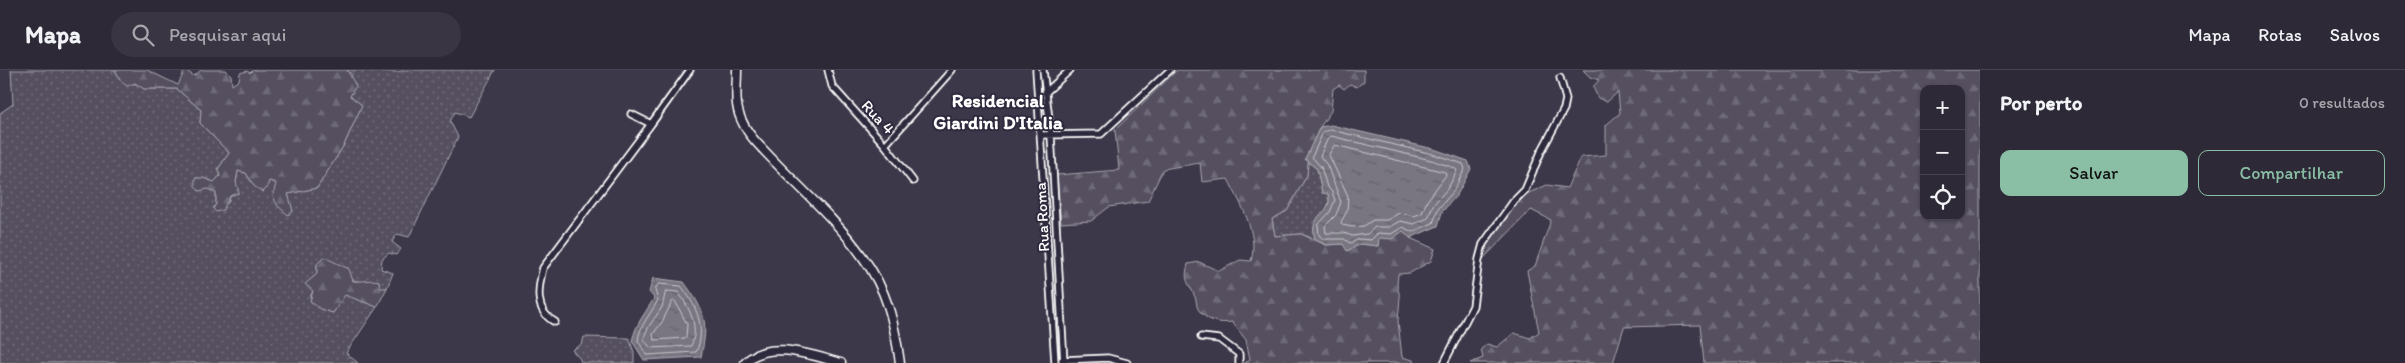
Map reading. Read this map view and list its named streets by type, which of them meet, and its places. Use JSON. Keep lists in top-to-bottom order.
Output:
{
  "streets": {
    "street": ["Rua 4", "Rua Roma"]
  },
  "districts": ["Residencial Giardini D'Italia"],
  "page": {
    "header": "Mapa",
    "search": "Pesquisar aqui",
    "nav": ["Mapa", "Rotas", "Salvos"],
    "heading": ["Por perto", "0 resultados"],
    "map_buttons": ["+", "−"],
    "buttons": ["Salvar", "Compartilhar"]
  }
}
